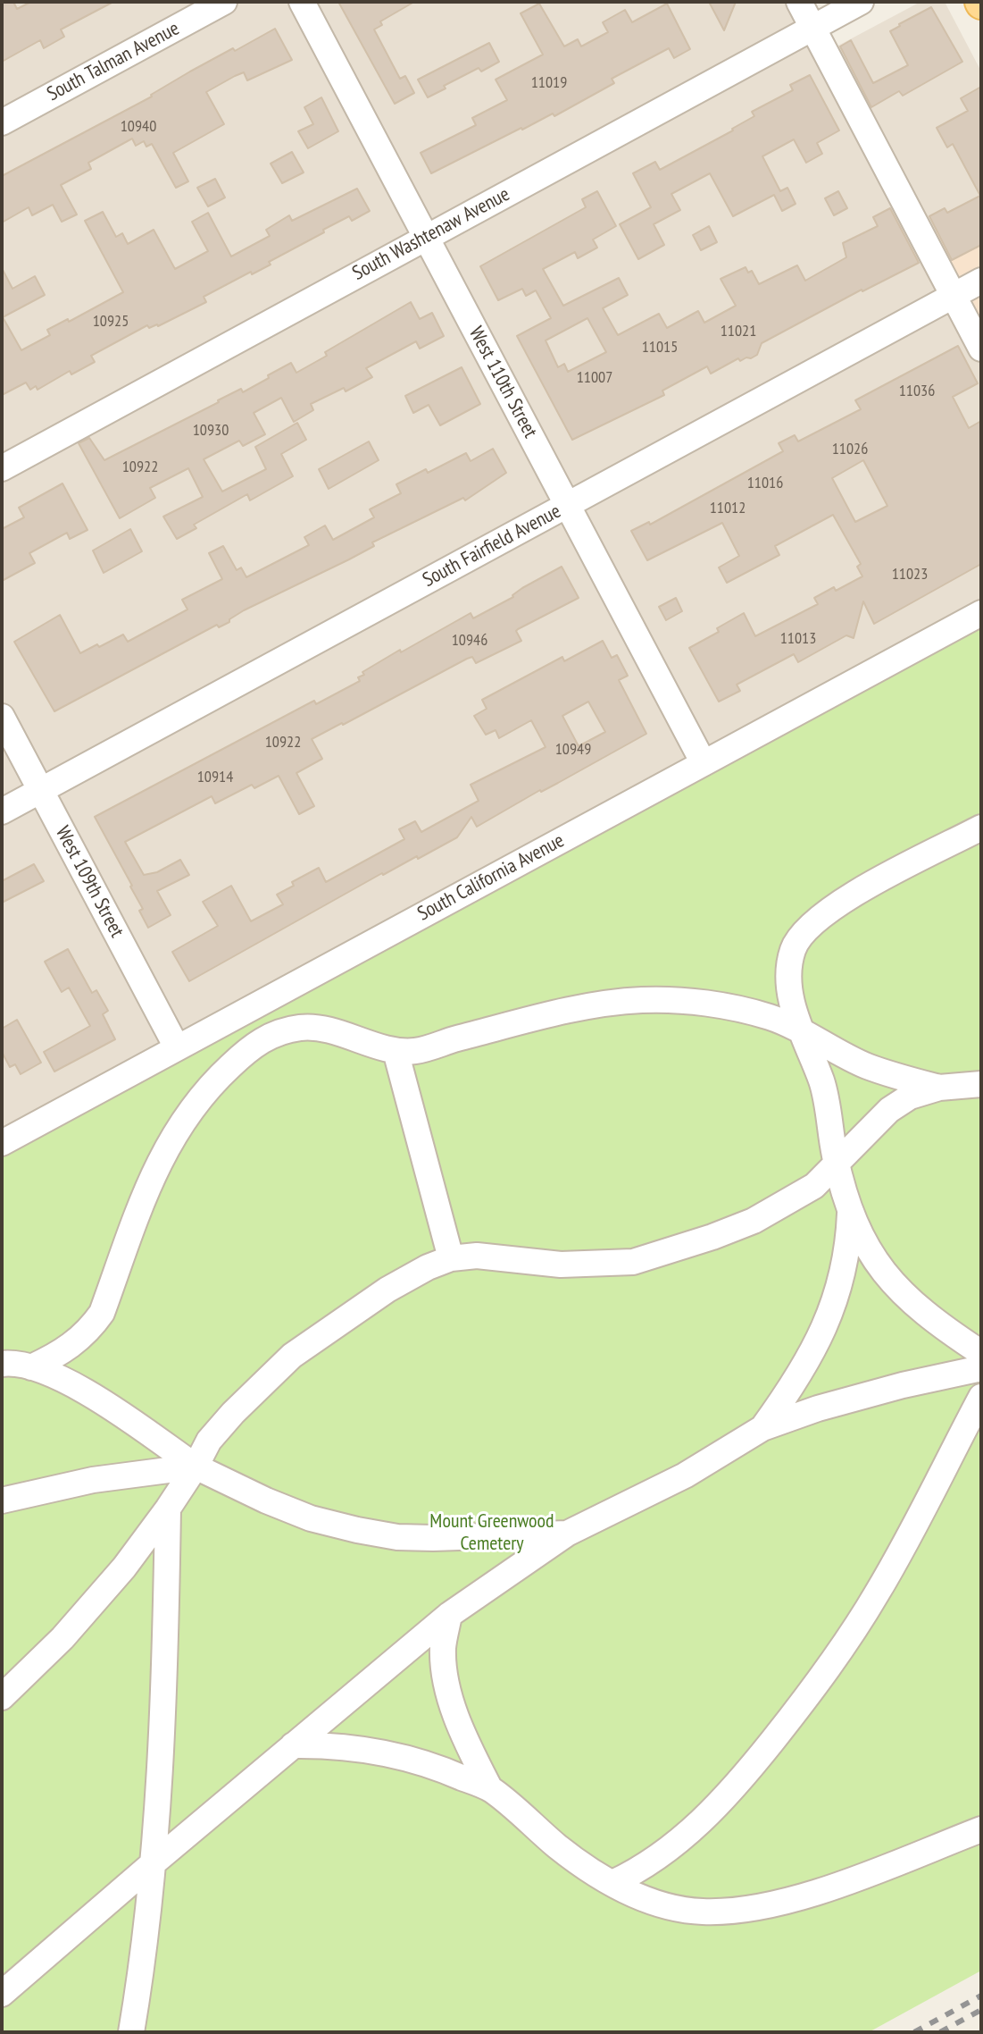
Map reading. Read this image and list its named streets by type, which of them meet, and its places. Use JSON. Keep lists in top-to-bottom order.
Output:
{
  "streets": {
    "street": [
      "South Talman Avenue",
      "South Washtenaw Avenue",
      "West 110th Street",
      "South Fairfield Avenue",
      "South California Avenue",
      "West 109th Street"
    ]
  },
  "crossings": [
    ["South Washtenaw Avenue", "West 110th Street"],
    ["West 110th Street", "South Fairfield Avenue"],
    ["West 110th Street", "South California Avenue"],
    ["South Fairfield Avenue", "West 109th Street"],
    ["South California Avenue", "West 109th Street"]
  ],
  "parks": ["Mount Greenwood Cemetery"],
  "house_numbers": [
    "11019",
    "10940",
    "10925",
    "11021",
    "11015",
    "11007",
    "11036",
    "10930",
    "11026",
    "10922",
    "11016",
    "11012",
    "11023",
    "11013",
    "10946",
    "10922",
    "10949",
    "10914"
  ]
}
